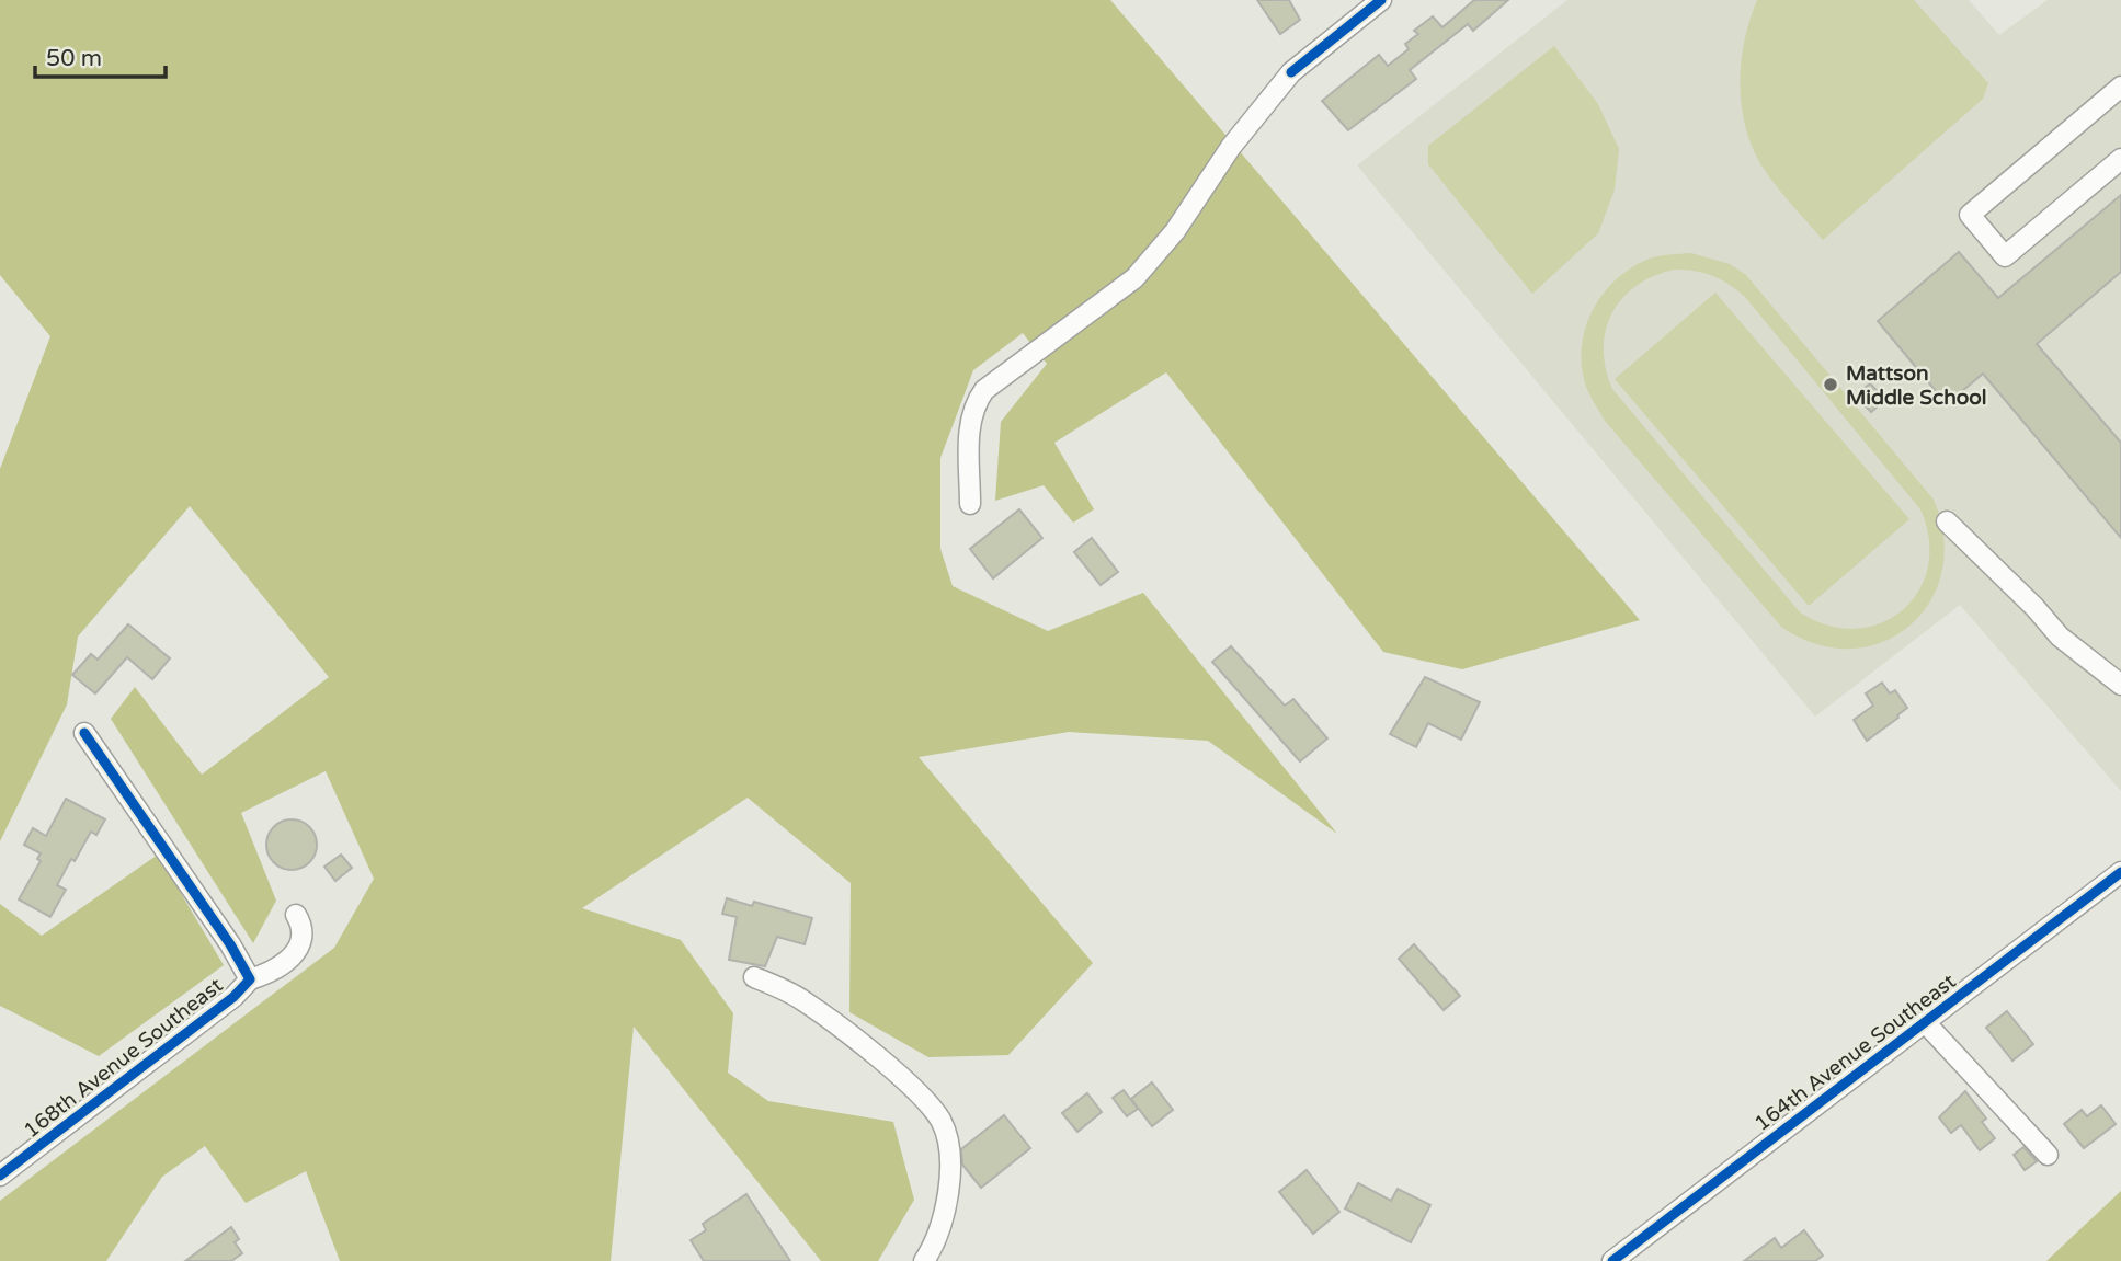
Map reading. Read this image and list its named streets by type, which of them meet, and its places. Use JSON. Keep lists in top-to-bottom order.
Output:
{
  "streets": {
    "street": ["164th Avenue Southeast", "168th Avenue Southeast"]
  },
  "places": ["Mattson Middle School"],
  "scale_bar": "50 m"
}
